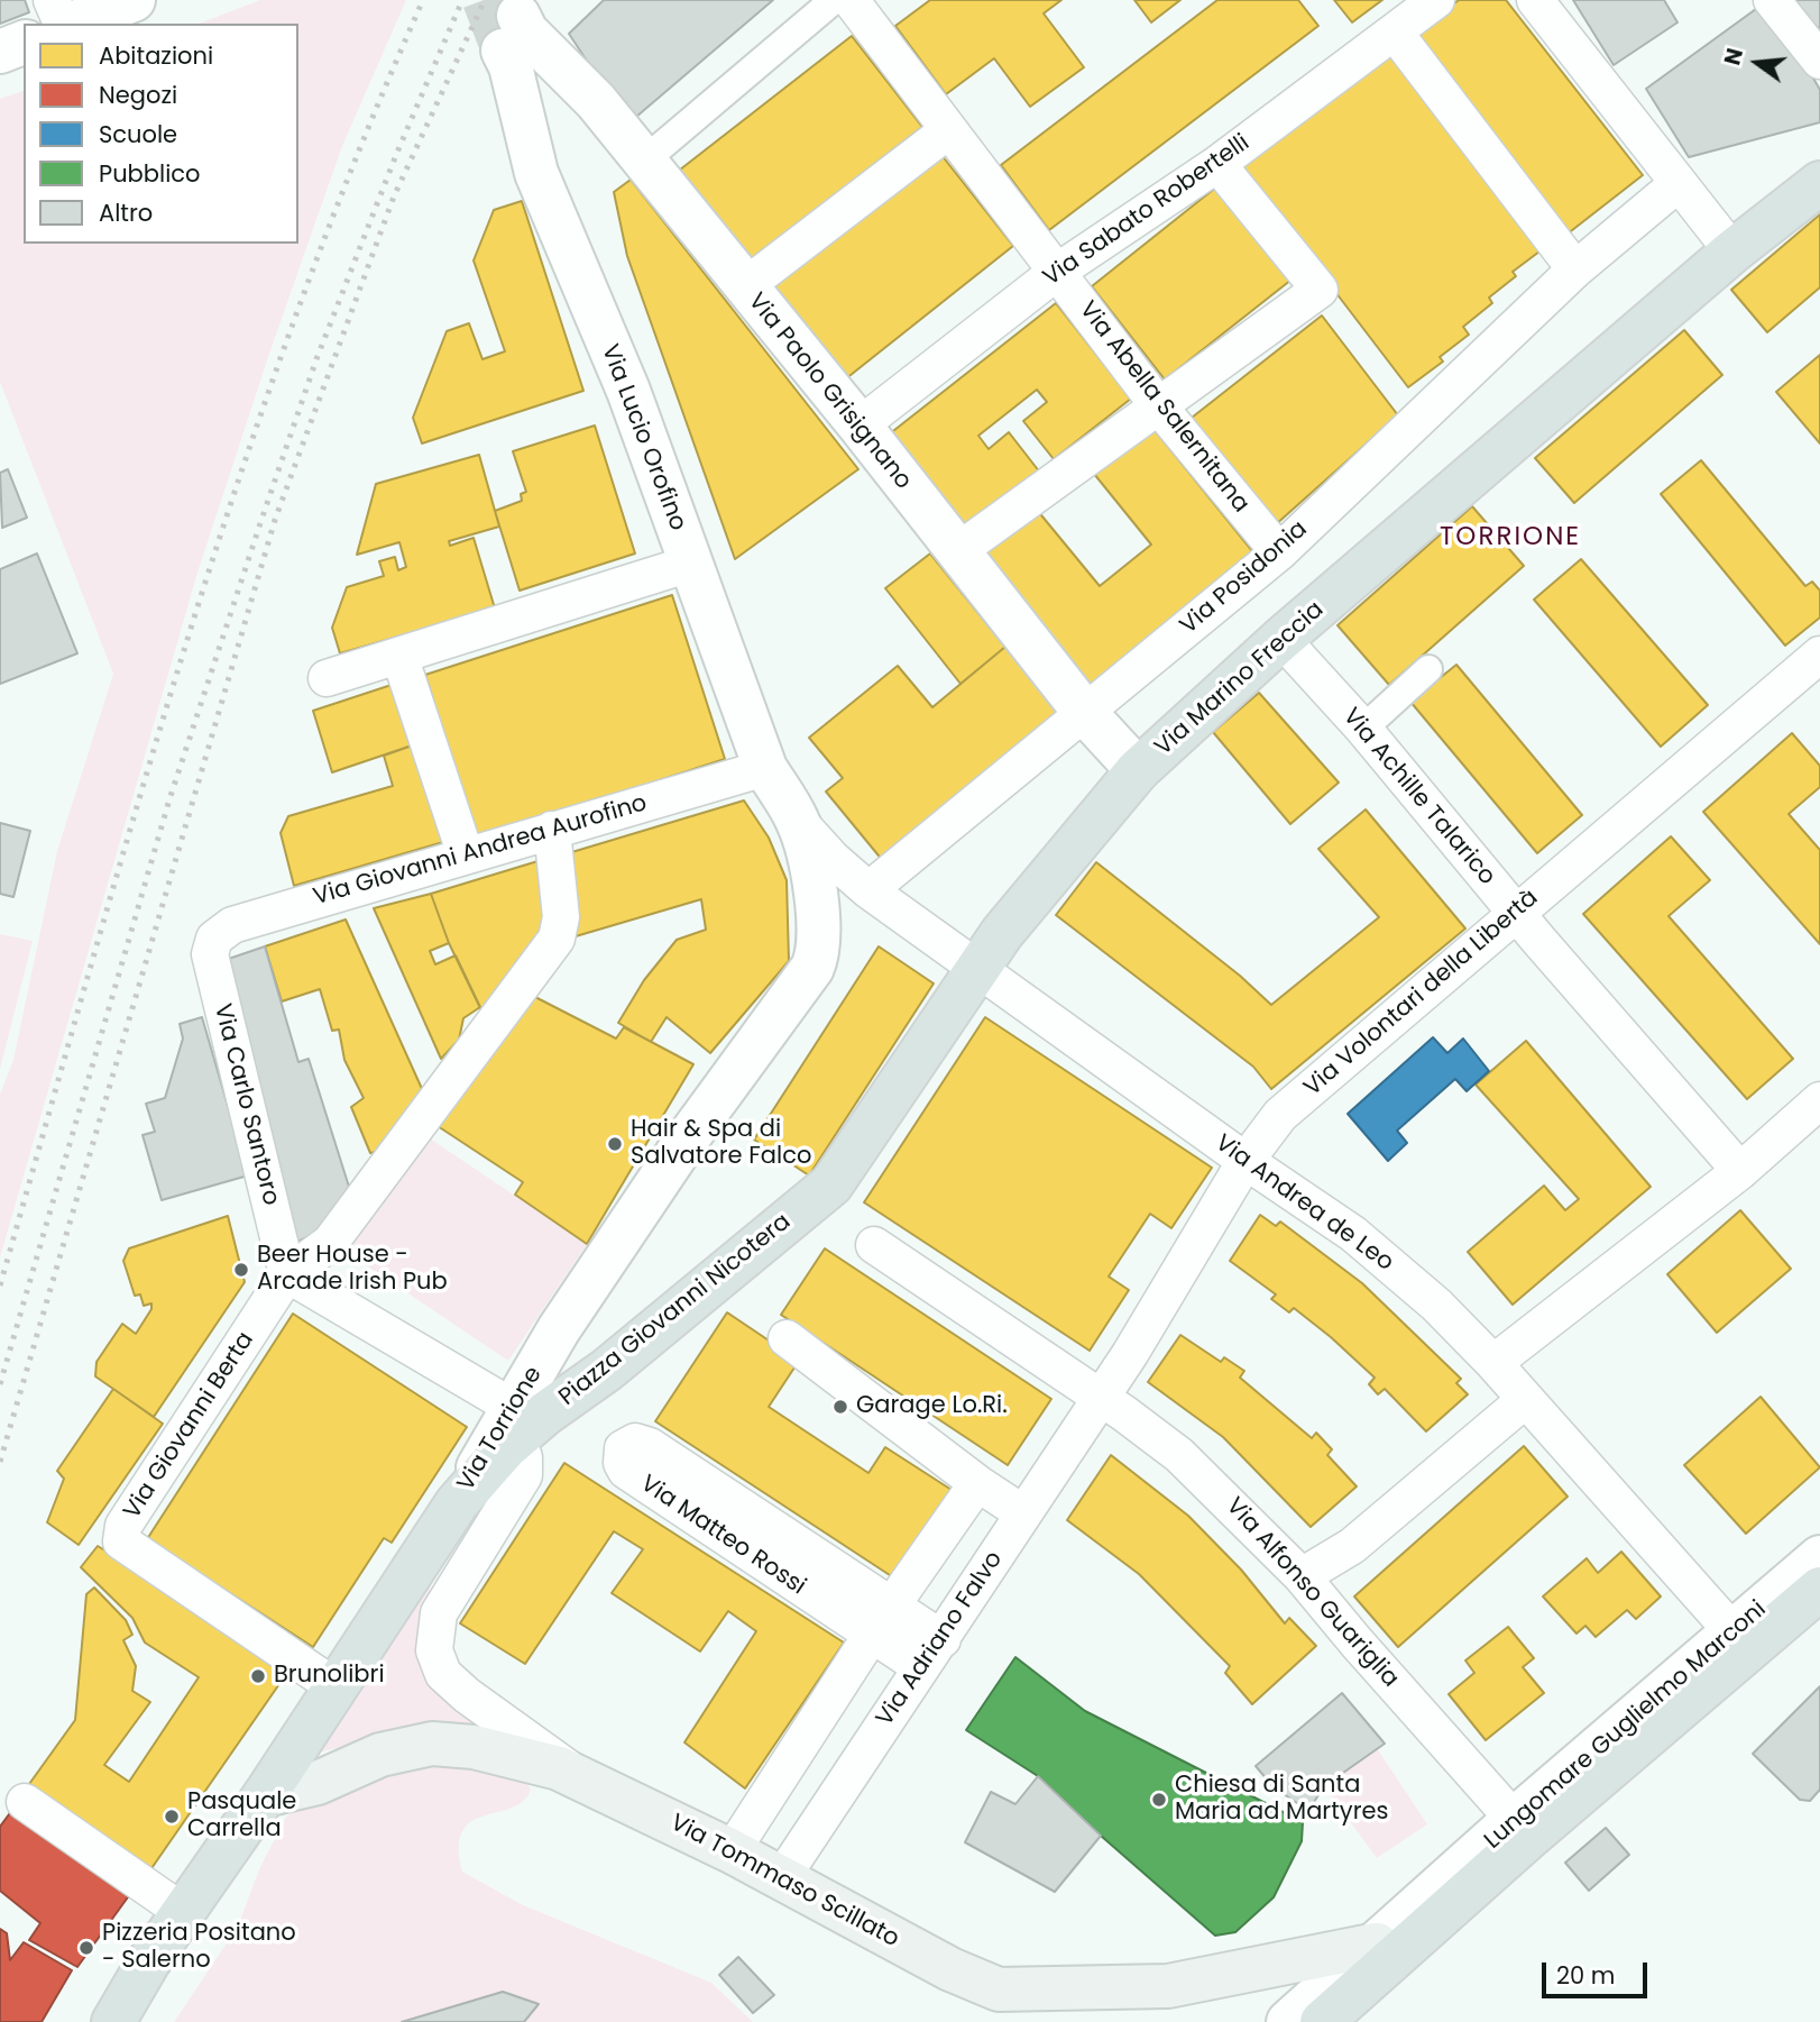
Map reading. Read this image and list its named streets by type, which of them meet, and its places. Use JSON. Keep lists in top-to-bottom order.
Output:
{
  "streets": {
    "main road": [
      "Via Marino Freccia",
      "Piazza Giovanni Nicotera",
      "Via Torrione",
      "Lungomare Guglielmo Marconi",
      "Via Tommaso Scillato"
    ],
    "street": [
      "Via Sabato Robertelli",
      "Via Paolo Grisignano",
      "Via Abella Salernitana",
      "Via Lucio Orofino",
      "Via Posidonia",
      "Via Achille Talarico",
      "Via Giovanni Andrea Aurofino",
      "Via Volontari della Libertà",
      "Via Carlo Santoro",
      "Via Andrea de Leo",
      "Via Giovanni Berta",
      "Via Matteo Rossi",
      "Via Alfonso Guariglia",
      "Via Adriano Falvo"
    ]
  },
  "crossings": [
    ["Via Sabato Robertelli", "Via Paolo Grisignano"],
    ["Via Sabato Robertelli", "Via Abella Salernitana"],
    ["Via Paolo Grisignano", "Via Lucio Orofino"],
    ["Via Paolo Grisignano", "Via Posidonia"],
    ["Via Paolo Grisignano", "Via Marino Freccia"],
    ["Via Abella Salernitana", "Via Posidonia"],
    ["Via Lucio Orofino", "Via Giovanni Andrea Aurofino"],
    ["Via Lucio Orofino", "Via Torrione"],
    ["Via Posidonia", "Via Andrea de Leo"],
    ["Via Marino Freccia", "Via Achille Talarico"],
    ["Via Marino Freccia", "Via Andrea de Leo"],
    ["Via Marino Freccia", "Piazza Giovanni Nicotera"],
    ["Via Achille Talarico", "Via Volontari della Libertà"],
    ["Via Giovanni Andrea Aurofino", "Via Carlo Santoro"],
    ["Via Giovanni Andrea Aurofino", "Via Giovanni Berta"],
    ["Via Volontari della Libertà", "Via Andrea de Leo"],
    ["Via Volontari della Libertà", "Via Alfonso Guariglia"],
    ["Via Volontari della Libertà", "Via Adriano Falvo"],
    ["Via Carlo Santoro", "Via Giovanni Berta"],
    ["Via Andrea de Leo", "Lungomare Guglielmo Marconi"],
    ["Piazza Giovanni Nicotera", "Via Torrione"],
    ["Piazza Giovanni Nicotera", "Via Tommaso Scillato"],
    ["Via Giovanni Berta", "Via Torrione"],
    ["Via Torrione", "Via Tommaso Scillato"],
    ["Via Matteo Rossi", "Via Adriano Falvo"],
    ["Via Alfonso Guariglia", "Via Adriano Falvo"],
    ["Via Alfonso Guariglia", "Lungomare Guglielmo Marconi"],
    ["Via Adriano Falvo", "Via Tommaso Scillato"]
  ],
  "districts": ["TORRIONE"],
  "places": [
    "Hair & Spa di Salvatore Falco",
    "Beer House - Arcade Irish Pub",
    "Garage Lo.Ri.",
    "Brunolibri",
    "Chiesa di Santa Maria ad Martyres",
    "Pasquale Carrella",
    "Pizzeria Positano - Salerno"
  ],
  "legend": [
    "Abitazioni",
    "Negozi",
    "Scuole",
    "Pubblico",
    "Altro"
  ],
  "scale_bar": "20 m",
  "north": "left"
}
